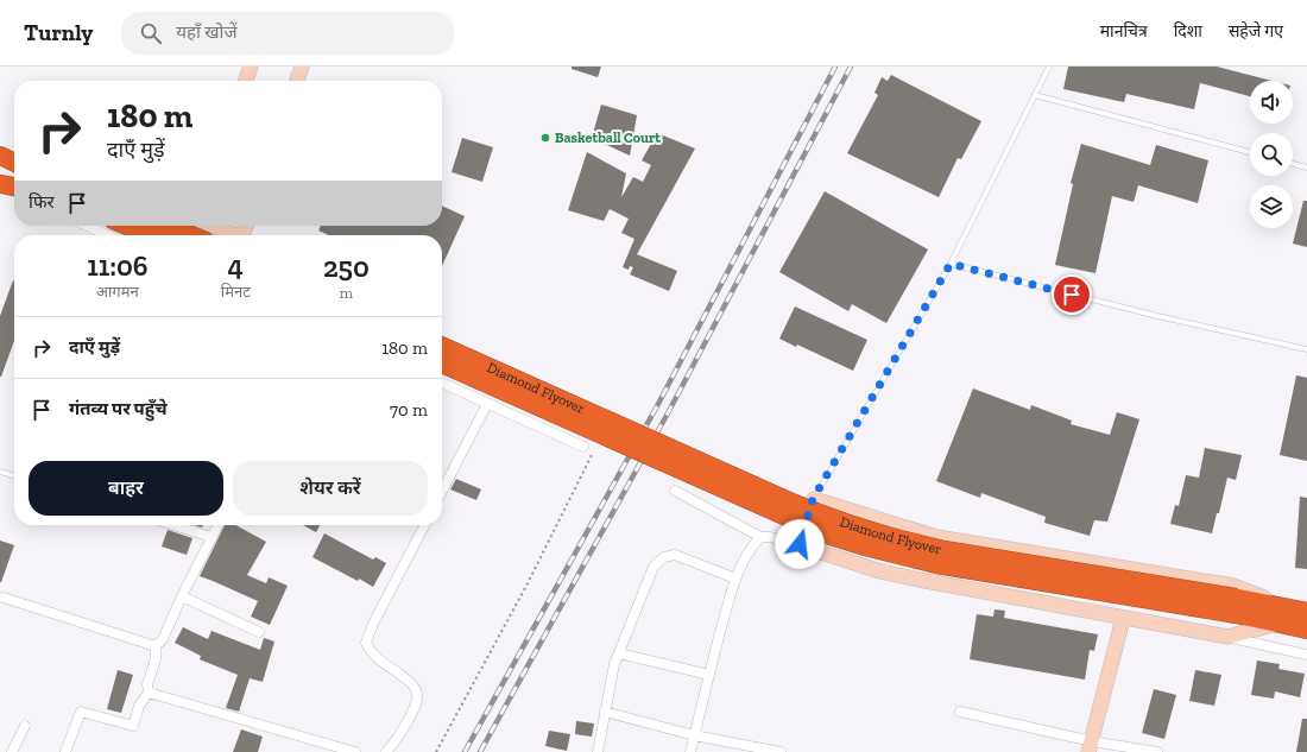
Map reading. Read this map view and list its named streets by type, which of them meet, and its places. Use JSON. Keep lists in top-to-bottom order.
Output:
{
  "streets": {
    "highway": ["Diamond Flyover"]
  },
  "places": ["Basketball Court"],
  "page": {
    "header": "Turnly",
    "search": "यहाँ खोजें",
    "nav": ["मानचित्र", "दिशा", "सहेजे गए"],
    "turn": ["180 m", "दाएँ मुड़ें"],
    "then": "फिर",
    "eta": [
      "11:06",
      "आगमन",
      "4",
      "मिनट",
      "250",
      "m"
    ],
    "list": [
      {
        "name": "दाएँ मुड़ें",
        "value": "180 m"
      },
      {
        "name": "गंतव्य पर पहुँचे",
        "value": "70 m"
      }
    ],
    "buttons": ["बाहर", "शेयर करें"]
  }
}
